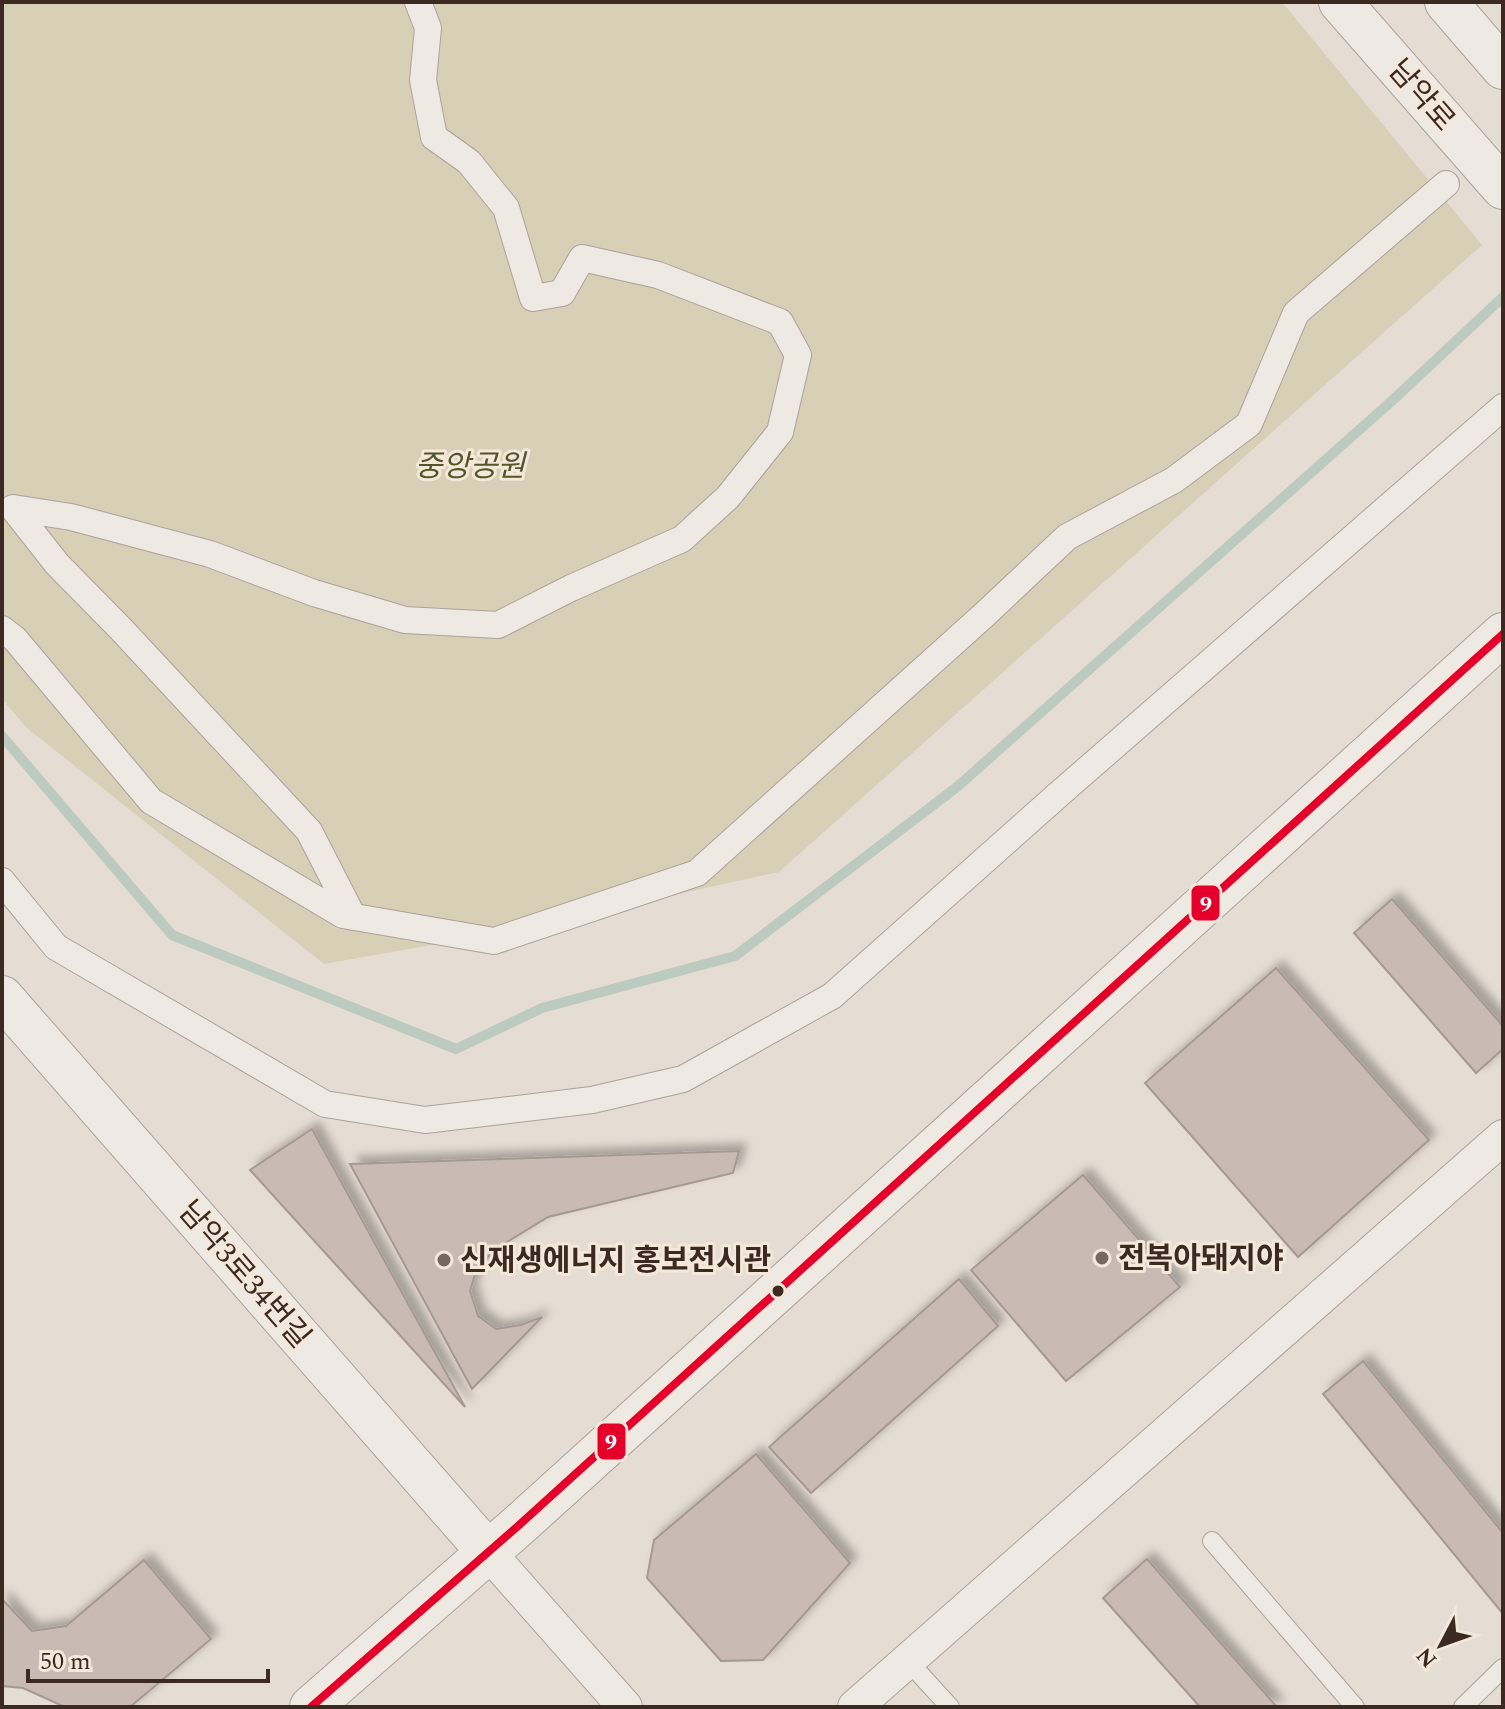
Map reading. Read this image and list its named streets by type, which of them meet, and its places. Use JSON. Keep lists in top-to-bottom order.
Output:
{
  "streets": {
    "street": ["남악로", "남악3로34번길"]
  },
  "parks": ["중앙공원"],
  "places": ["전복아돼지야", "신재생에너지 홍보전시관"],
  "lines": ["transit line 9"],
  "scale_bar": "50 m",
  "north": "bottom left"
}
